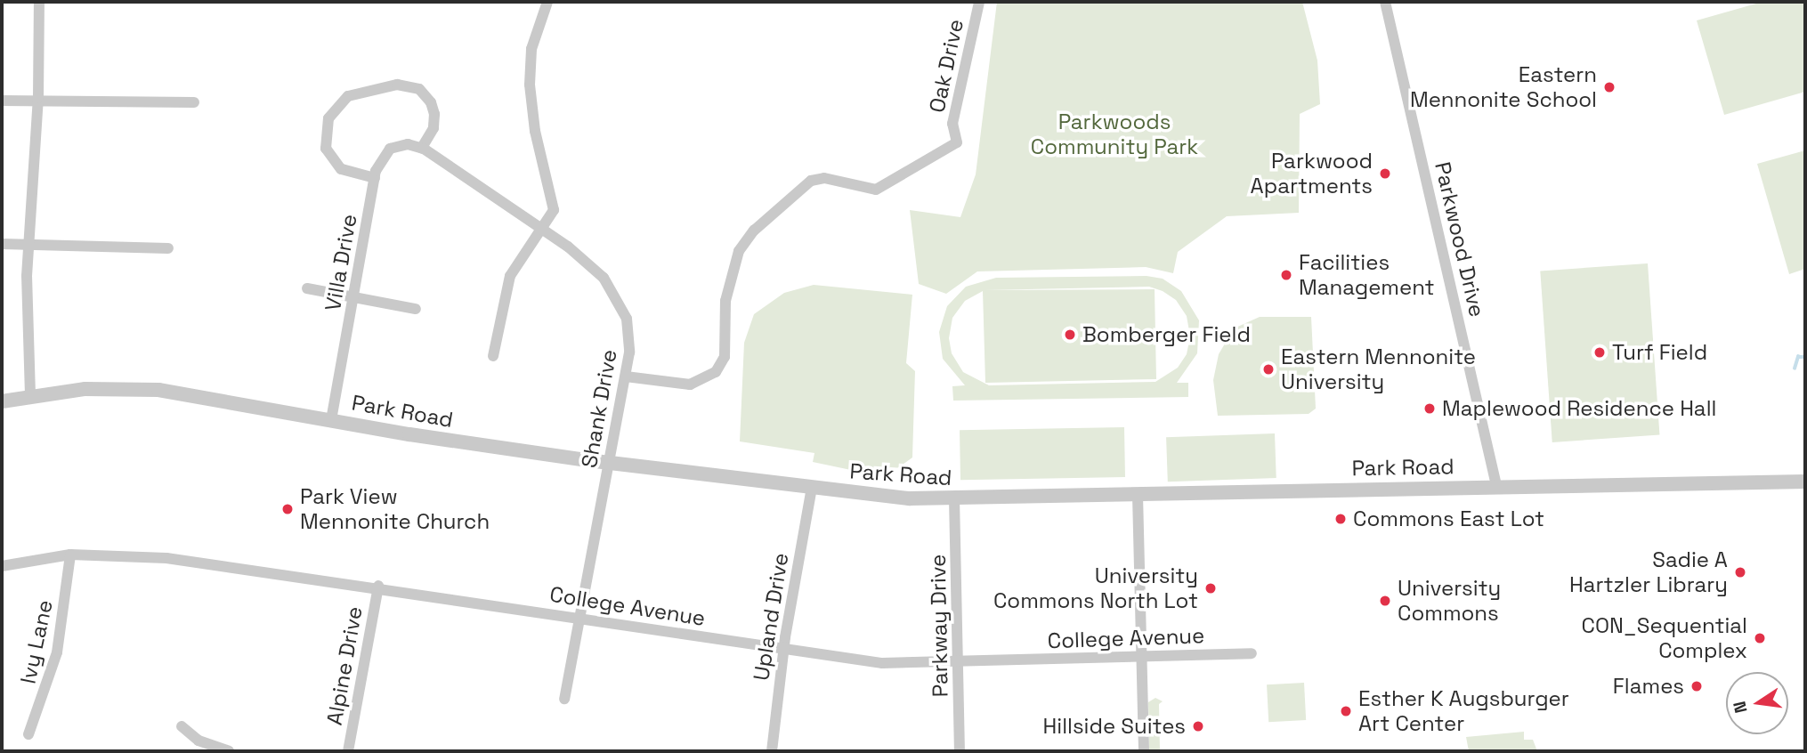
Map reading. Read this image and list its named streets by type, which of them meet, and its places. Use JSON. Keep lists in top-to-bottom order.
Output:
{
  "streets": {
    "street": [
      "Oak Drive",
      "Parkwood Drive",
      "Villa Drive",
      "Shank Drive",
      "Park Road",
      "College Avenue",
      "Upland Drive",
      "Parkway Drive",
      "Ivy Lane",
      "Alpine Drive"
    ]
  },
  "crossings": [
    ["Oak Drive", "Shank Drive"],
    ["Parkwood Drive", "Park Road"],
    ["Villa Drive", "Shank Drive"],
    ["Villa Drive", "Park Road"],
    ["Shank Drive", "Park Road"],
    ["Shank Drive", "College Avenue"],
    ["Park Road", "Upland Drive"],
    ["Park Road", "Parkway Drive"],
    ["College Avenue", "Upland Drive"],
    ["College Avenue", "Parkway Drive"],
    ["College Avenue", "Ivy Lane"],
    ["College Avenue", "Alpine Drive"]
  ],
  "parks": ["Parkwoods Community Park"],
  "places": [
    "Eastern Mennonite School",
    "Parkwood Apartments",
    "Facilities Management",
    "Bomberger Field",
    "Turf Field",
    "Eastern Mennonite University",
    "Maplewood Residence Hall",
    "Park View Mennonite Church",
    "Commons East Lot",
    "Sadie A Hartzler Library",
    "University Commons North Lot",
    "University Commons",
    "CON_Sequential Complex",
    "Flames",
    "Esther K Augsburger Art Center",
    "Hillside Suites"
  ],
  "north": "left"
}
